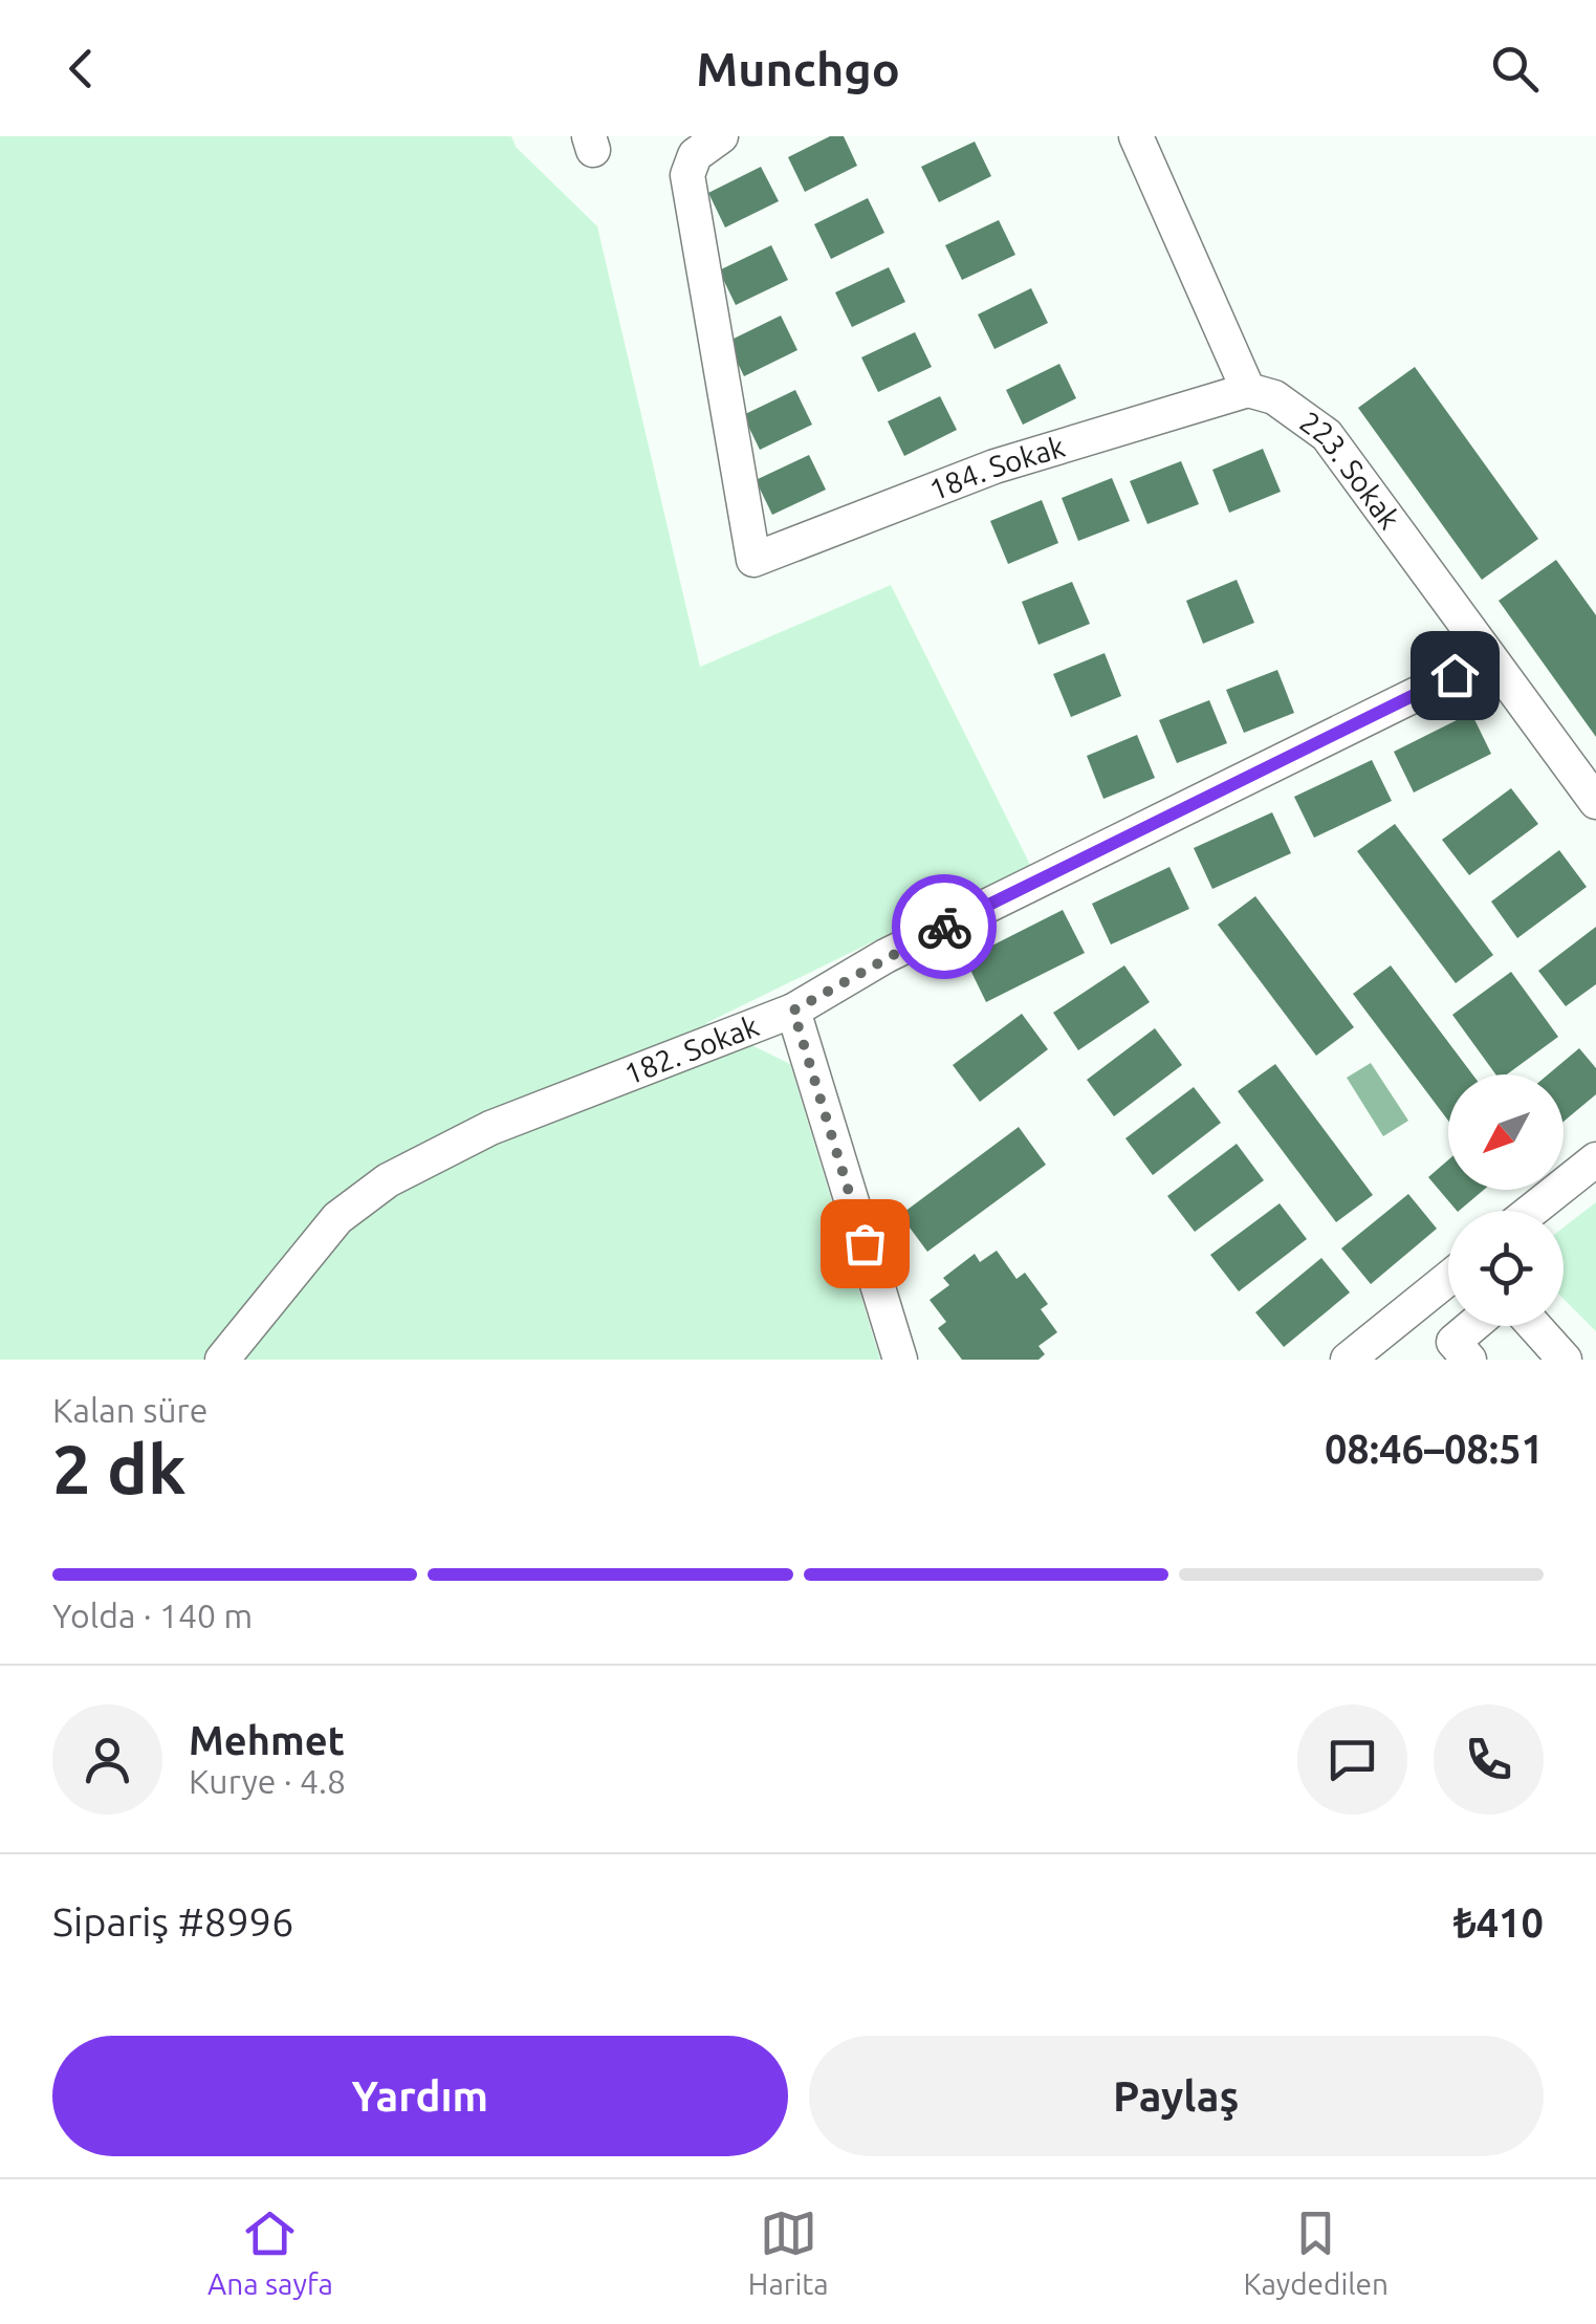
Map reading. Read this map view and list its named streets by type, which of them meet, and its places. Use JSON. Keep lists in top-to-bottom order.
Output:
{
  "streets": {
    "street": ["184. Sokak", "223. Sokak", "182. Sokak"]
  },
  "crossings": [
    ["184. Sokak", "223. Sokak"],
    ["223. Sokak", "182. Sokak"]
  ],
  "north": "bottom left",
  "page": {
    "header": "Munchgo",
    "heading": ["2 dk", "Kalan süre", "08:46–08:51"],
    "panel": [
      "Mehmet",
      "Kurye · 4.8",
      "Sipariş #8996",
      "₺410"
    ],
    "bar": "Yolda · 140 m",
    "buttons": ["Yardım", "Paylaş"],
    "tabs": ["Ana sayfa", "Harita", "Kaydedilen"]
  }
}
